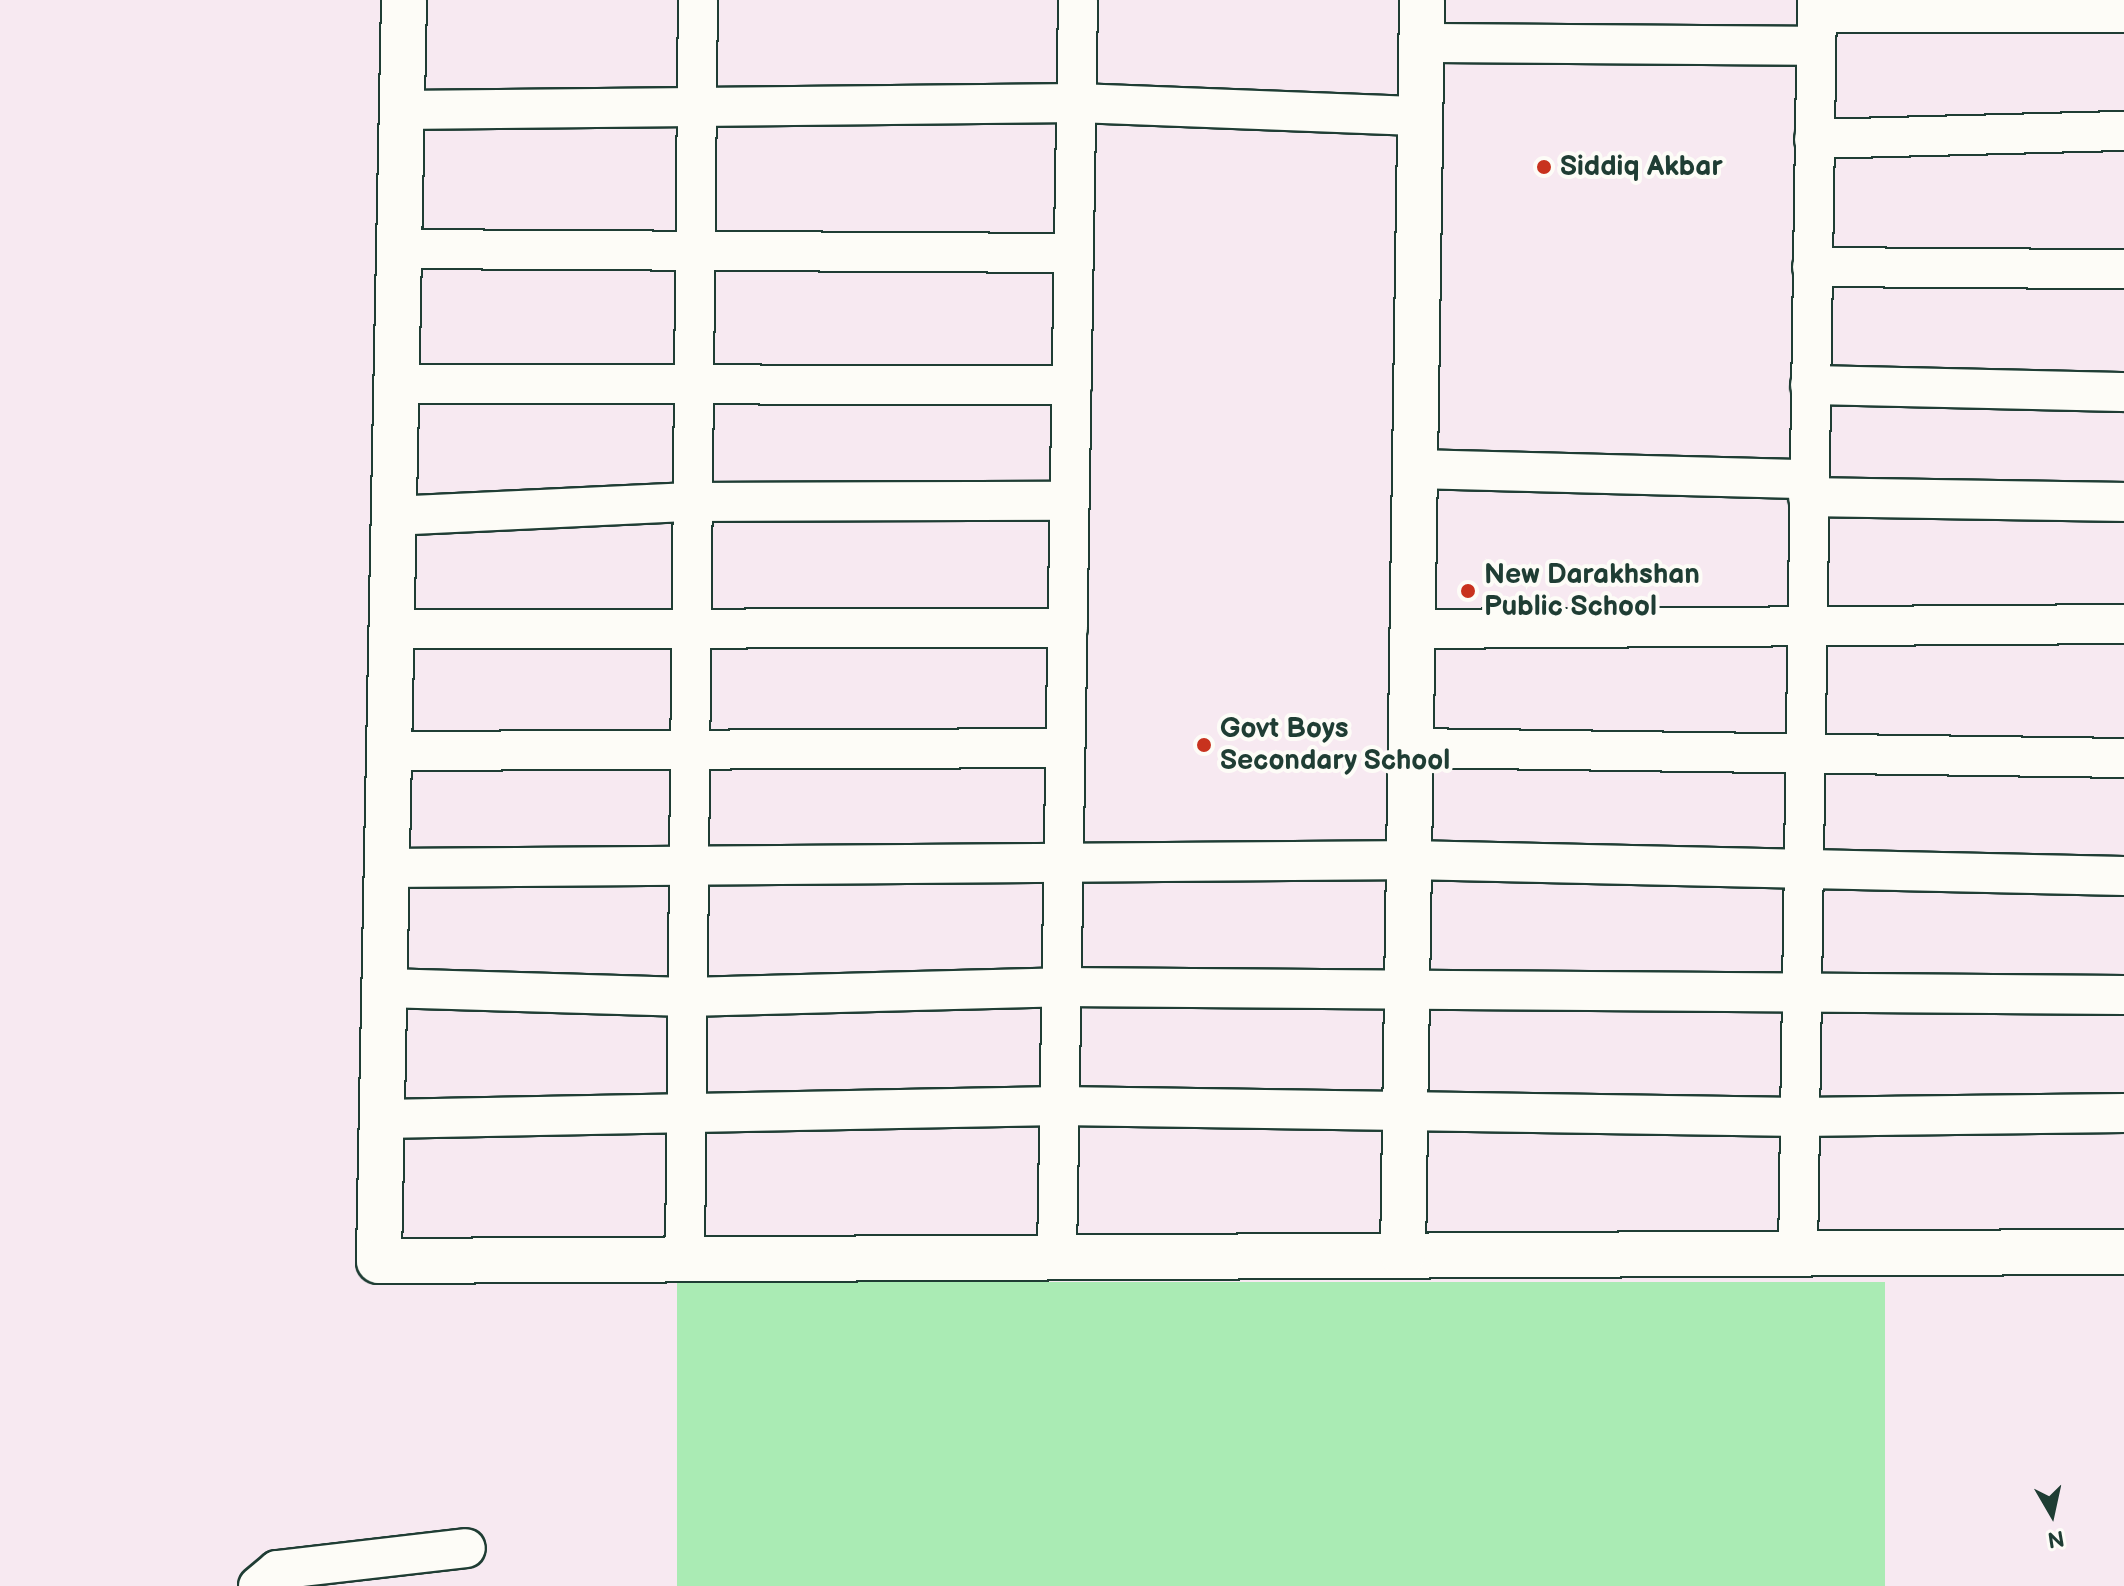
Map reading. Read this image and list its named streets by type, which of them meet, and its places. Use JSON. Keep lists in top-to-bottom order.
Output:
{
  "places": ["Siddiq Akbar", "New Darakhshan Public School", "Govt Boys Secondary School"],
  "north": "bottom"
}
